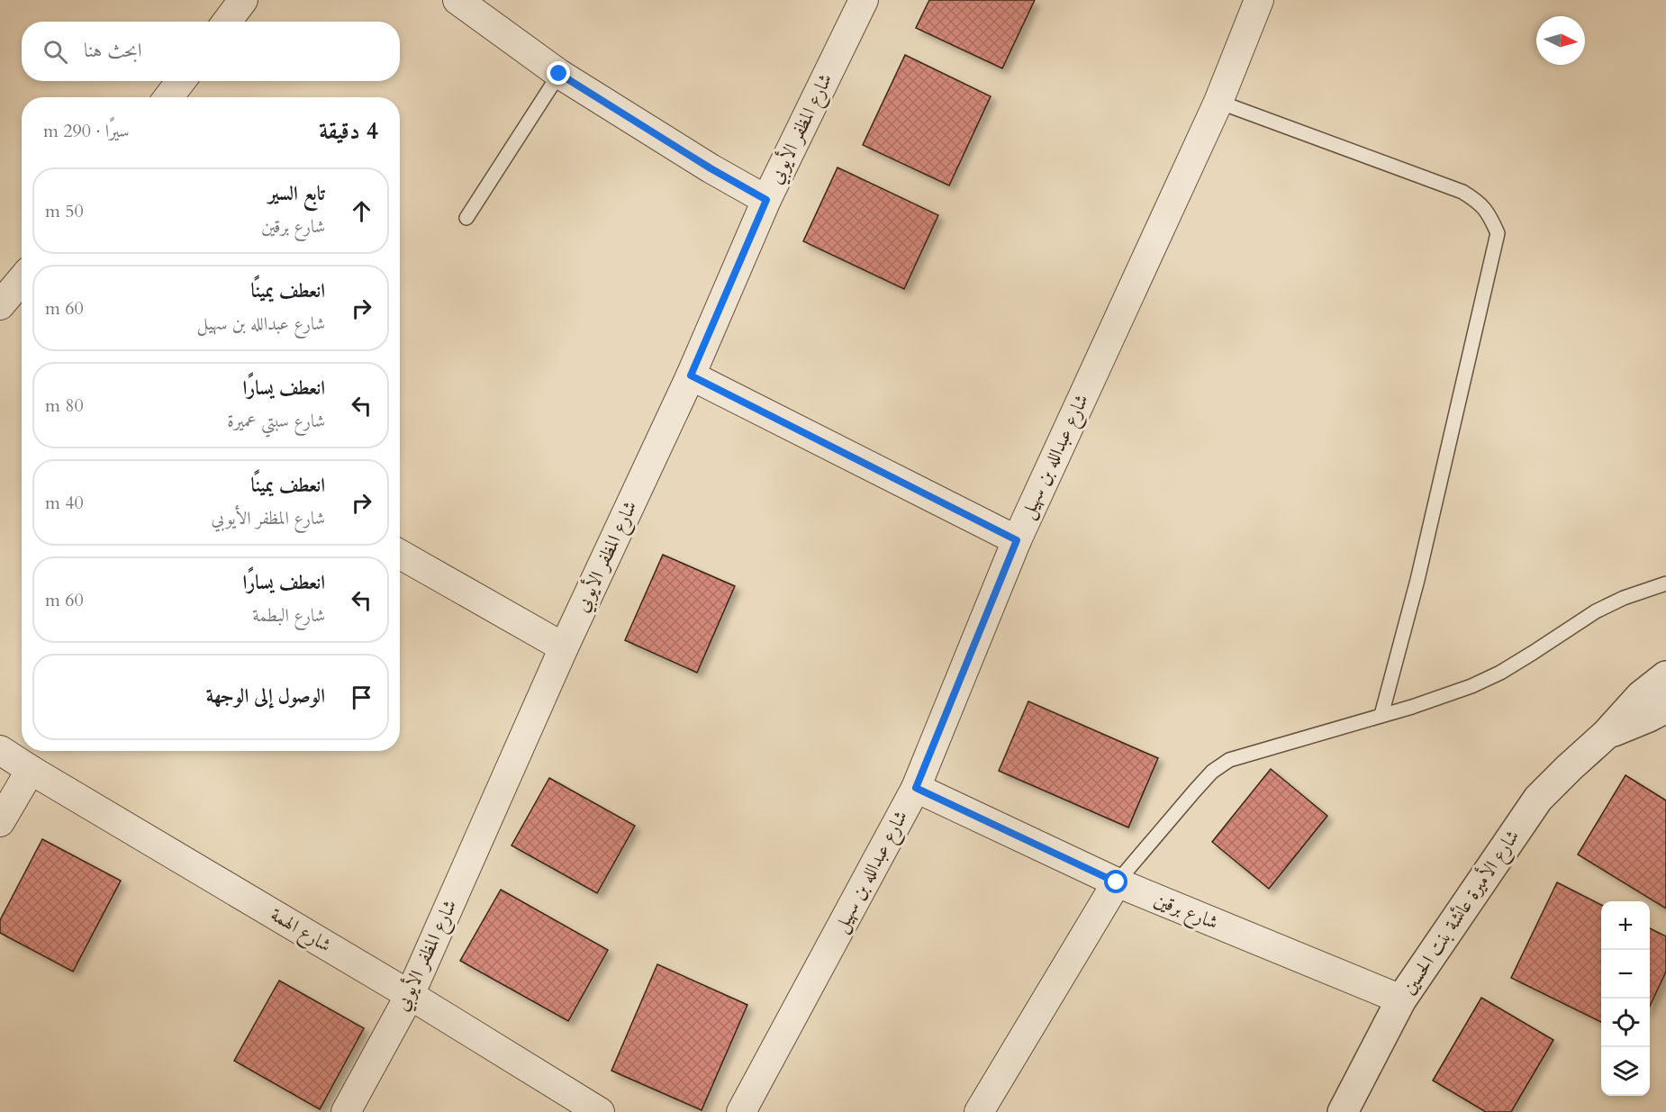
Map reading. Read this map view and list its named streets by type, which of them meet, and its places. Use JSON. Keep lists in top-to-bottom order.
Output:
{
  "streets": {
    "street": [
      "شارع المظفر الأيوبي",
      "شارع عبدالله بن سهيل",
      "شارع برقين",
      "شارع الأميرة عائشة بنت الحسين",
      "شارع الهمة"
    ]
  },
  "crossings": [
    ["شارع المظفر الأيوبي", "شارع الهمة"],
    ["شارع عبدالله بن سهيل", "شارع برقين"],
    ["شارع برقين", "شارع الأميرة عائشة بنت الحسين"]
  ],
  "north": "right",
  "page": {
    "search": "ابحث هنا",
    "heading": ["4 دقيقة", "سيرًا · 290 m"],
    "list": [
      ["تابع السير", "شارع برقين", "50 m"],
      ["انعطف يمينًا", "شارع عبدالله بن سهيل", "60 m"],
      ["انعطف يسارًا", "شارع سبتي عميرة", "80 m"],
      ["انعطف يمينًا", "شارع المظفر الأيوبي", "40 m"],
      ["انعطف يسارًا", "شارع البطمة", "60 m"],
      "الوصول إلى الوجهة"
    ],
    "map_buttons": ["+", "−"]
  }
}
